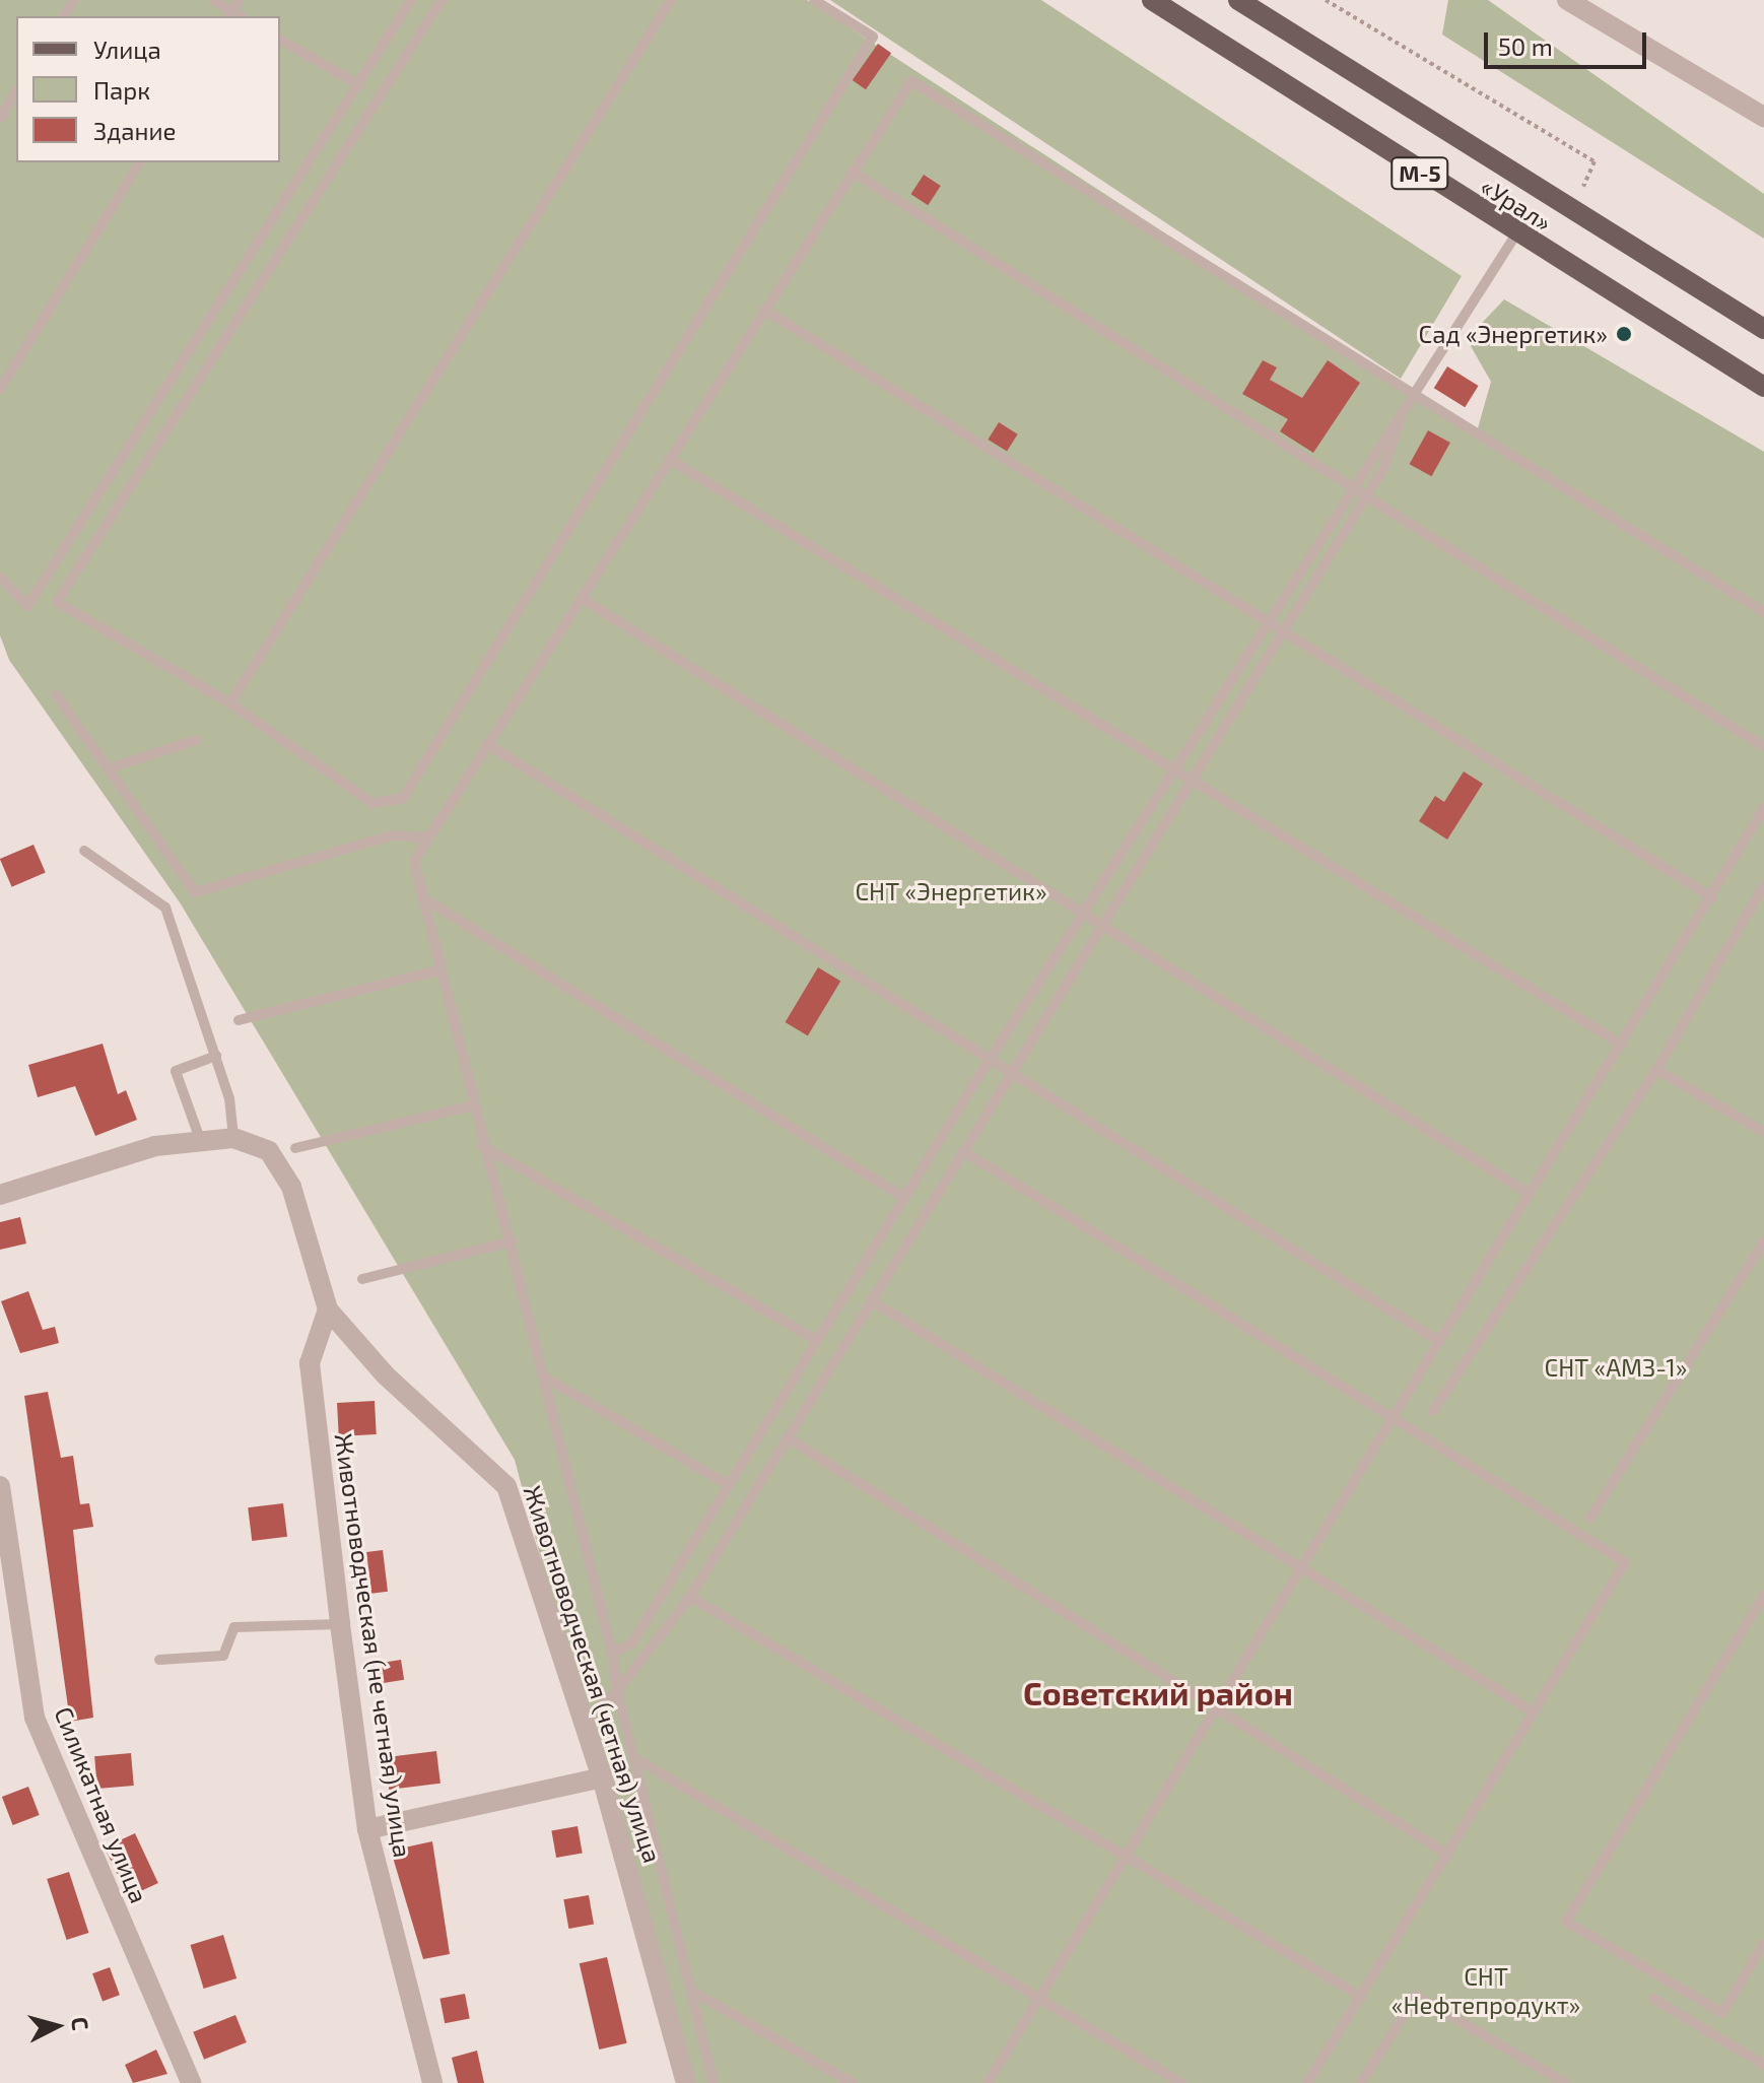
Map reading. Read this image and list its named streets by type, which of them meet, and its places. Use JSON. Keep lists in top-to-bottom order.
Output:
{
  "streets": {
    "main road": ["М-5", "«Урал»"],
    "street": ["Животноводческая (не четная) улица", "Животноводческая (четная) улица", "Силикатная улица"]
  },
  "crossings": [
    ["Животноводческая (не четная) улица", "Животноводческая (четная) улица"]
  ],
  "districts": ["Советский район"],
  "parks": ["СНТ «Энергетик»", "СНТ «АМЗ-1»", "СНТ «Нефтепродукт»"],
  "places": ["Сад «Энергетик»"],
  "legend": ["Улица", "Парк", "Здание"],
  "scale_bar": "50 m",
  "north": "right"
}
